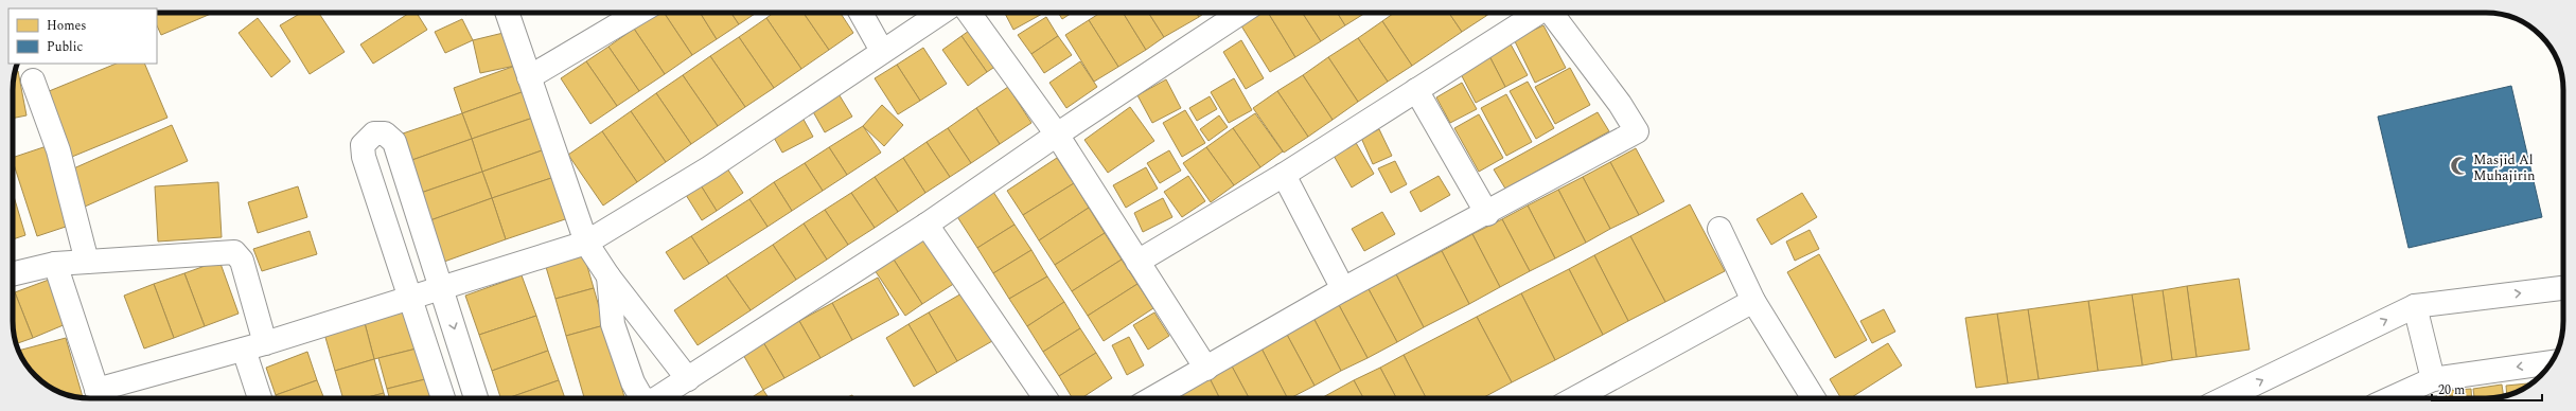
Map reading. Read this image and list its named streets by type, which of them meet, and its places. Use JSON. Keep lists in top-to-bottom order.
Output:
{
  "places": {
    "mosque": ["Masjid Al Muhajirin"]
  },
  "legend": ["Homes", "Public"],
  "scale_bar": "20 m"
}
